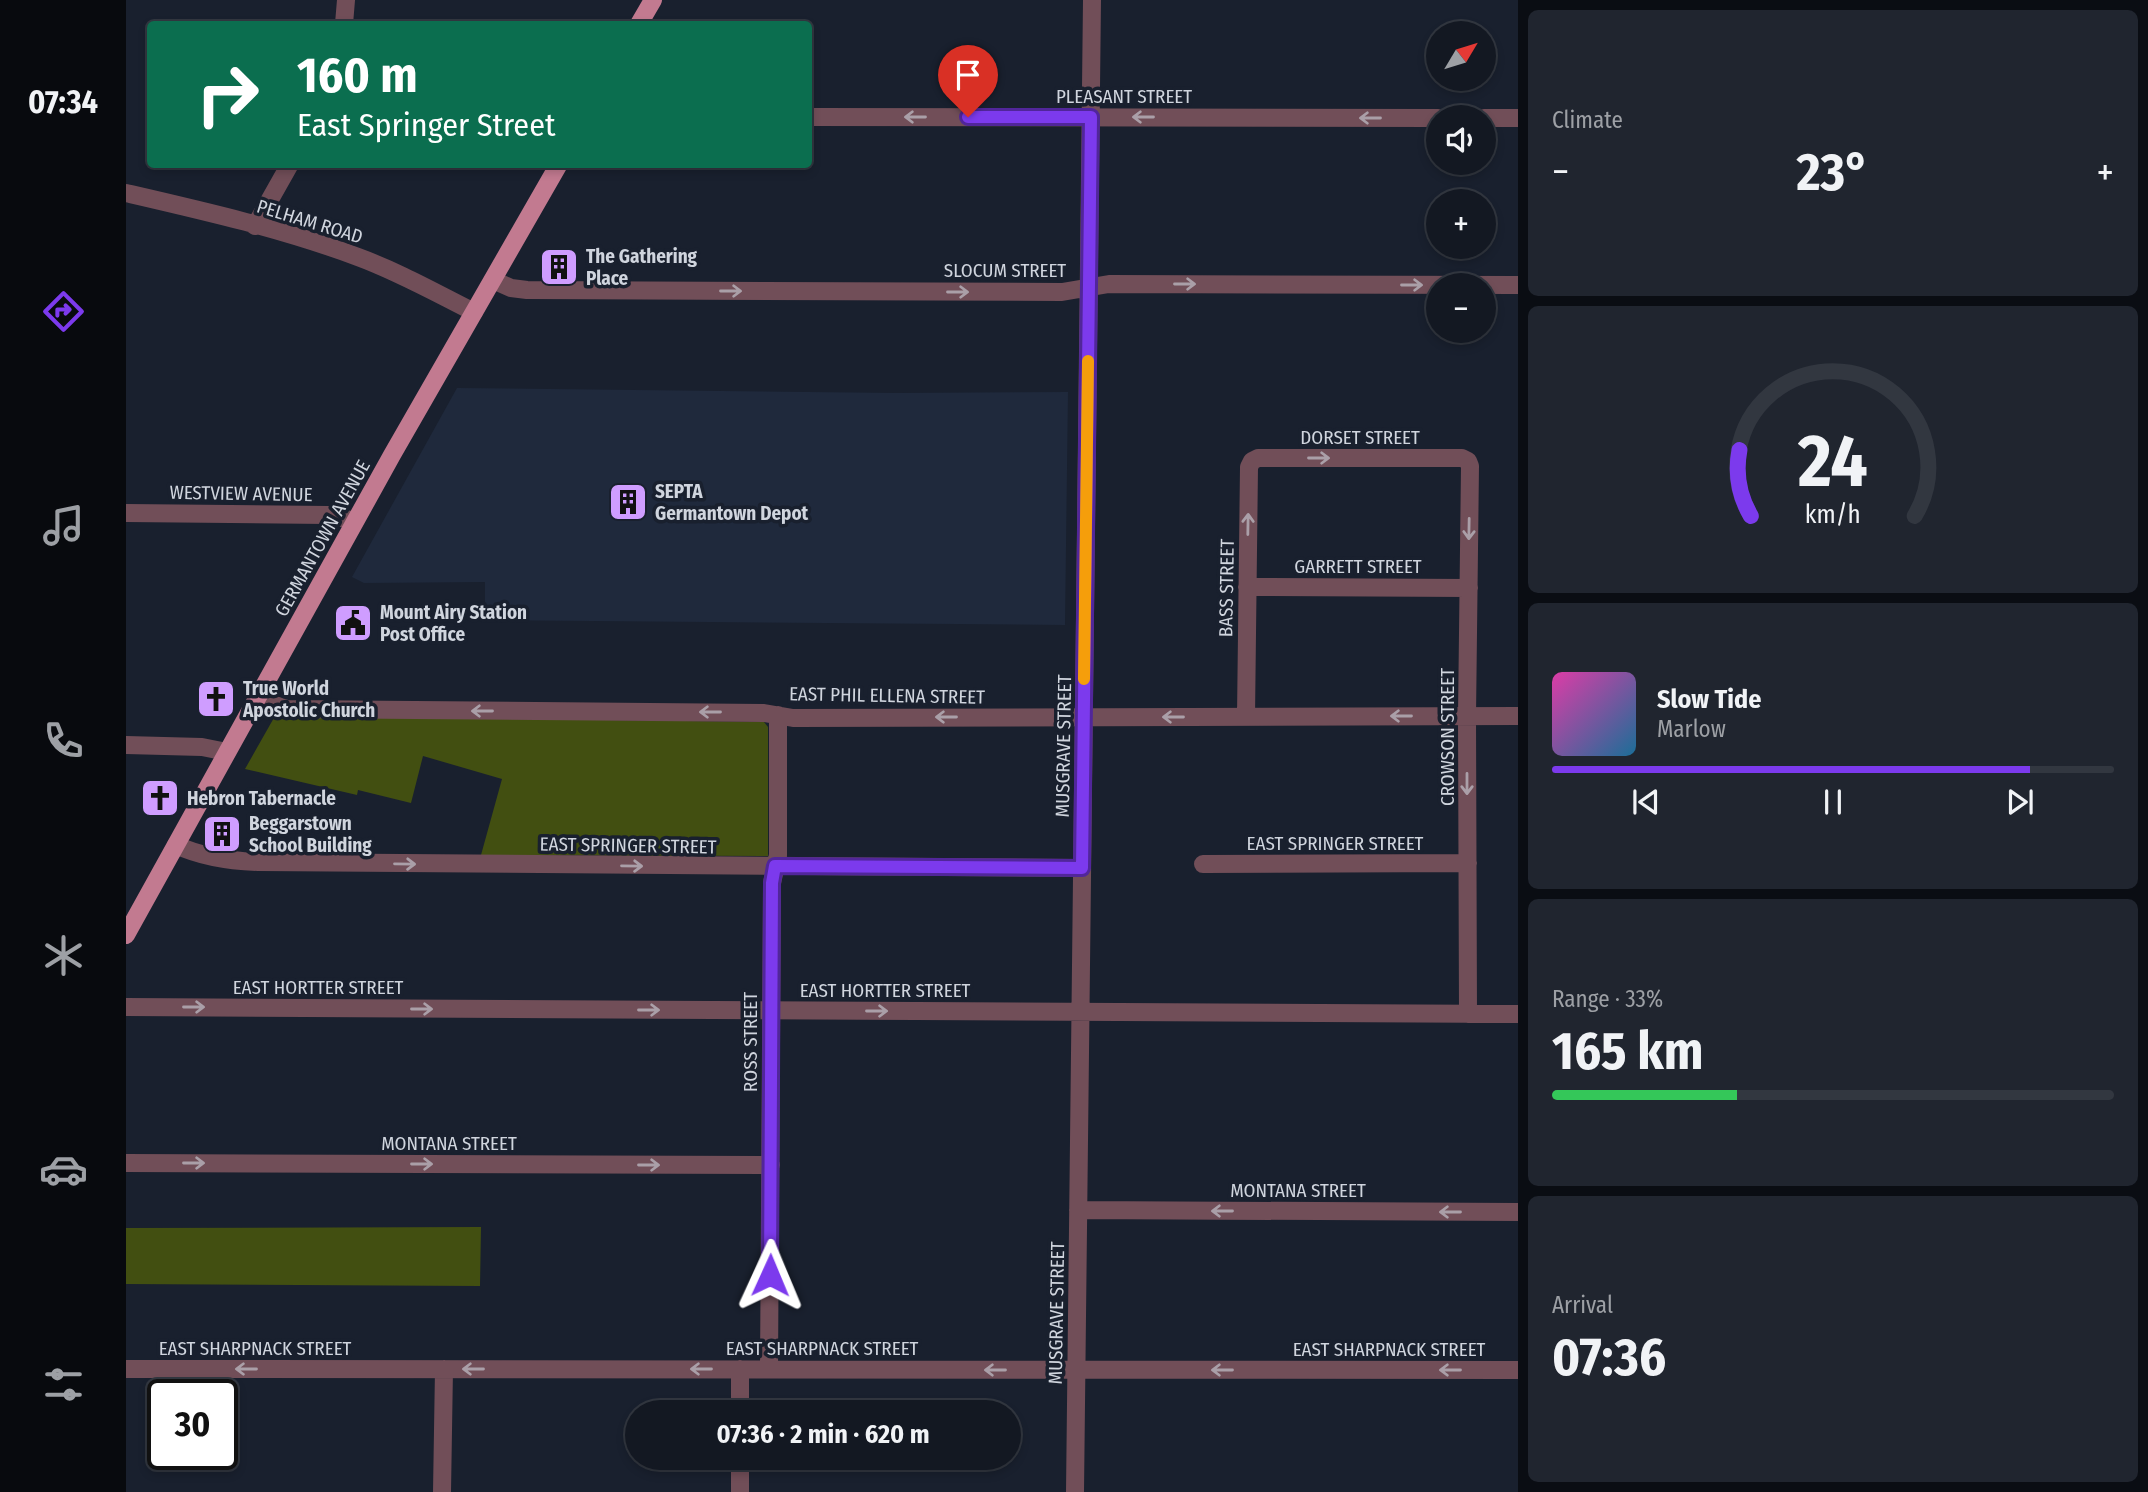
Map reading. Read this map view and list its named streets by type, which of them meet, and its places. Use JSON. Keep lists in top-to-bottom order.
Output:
{
  "streets": {
    "main road": ["GERMANTOWN AVENUE"],
    "street": [
      "PLEASANT STREET",
      "PELHAM ROAD",
      "SLOCUM STREET",
      "DORSET STREET",
      "WESTVIEW AVENUE",
      "GARRETT STREET",
      "BASS STREET",
      "EAST PHIL ELLENA STREET",
      "CROWSON STREET",
      "MUSGRAVE STREET",
      "EAST SPRINGER STREET",
      "EAST HORTTER STREET",
      "ROSS STREET",
      "MONTANA STREET",
      "EAST SHARPNACK STREET"
    ]
  },
  "crossings": [
    ["PLEASANT STREET", "MUSGRAVE STREET"],
    ["PELHAM ROAD", "GERMANTOWN AVENUE"],
    ["SLOCUM STREET", "GERMANTOWN AVENUE"],
    ["SLOCUM STREET", "MUSGRAVE STREET"],
    ["DORSET STREET", "BASS STREET"],
    ["DORSET STREET", "CROWSON STREET"],
    ["WESTVIEW AVENUE", "GERMANTOWN AVENUE"],
    ["GERMANTOWN AVENUE", "EAST PHIL ELLENA STREET"],
    ["GERMANTOWN AVENUE", "EAST SPRINGER STREET"],
    ["GARRETT STREET", "BASS STREET"],
    ["GARRETT STREET", "CROWSON STREET"],
    ["BASS STREET", "EAST PHIL ELLENA STREET"],
    ["EAST PHIL ELLENA STREET", "CROWSON STREET"],
    ["EAST PHIL ELLENA STREET", "MUSGRAVE STREET"],
    ["EAST PHIL ELLENA STREET", "ROSS STREET"],
    ["CROWSON STREET", "EAST SPRINGER STREET"],
    ["CROWSON STREET", "EAST HORTTER STREET"],
    ["MUSGRAVE STREET", "EAST SPRINGER STREET"],
    ["MUSGRAVE STREET", "EAST HORTTER STREET"],
    ["MUSGRAVE STREET", "MONTANA STREET"],
    ["MUSGRAVE STREET", "EAST SHARPNACK STREET"],
    ["EAST SPRINGER STREET", "ROSS STREET"],
    ["EAST HORTTER STREET", "ROSS STREET"],
    ["ROSS STREET", "MONTANA STREET"],
    ["ROSS STREET", "EAST SHARPNACK STREET"]
  ],
  "one_way": [
    "PLEASANT STREET",
    "SLOCUM STREET",
    "DORSET STREET",
    "BASS STREET",
    "EAST PHIL ELLENA STREET",
    "CROWSON STREET",
    "EAST SPRINGER STREET",
    "EAST HORTTER STREET",
    "EAST SHARPNACK STREET"
  ],
  "places": {
    "building": ["The Gathering Place", "SEPTA Germantown Depot", "Beggarstown School Building"],
    "public building": ["Mount Airy Station Post Office"],
    "church": ["True World Apostolic Church", "Hebron Tabernacle"]
  },
  "north": "top right",
  "page": {
    "tabs": "07:34",
    "tile": [
      "Climate",
      ["Range · 33%", "165 km"],
      ["Arrival", "07:36"]
    ],
    "map_buttons": ["+", "−"],
    "turn": ["160 m", "East Springer Street"],
    "heat": ["−", "23°", "+"],
    "song": ["Slow Tide", "Marlow"],
    "limit": "30",
    "trip": "07:36 · 2 min · 620 m",
    "gauge": ["24", "km/h"]
  }
}
